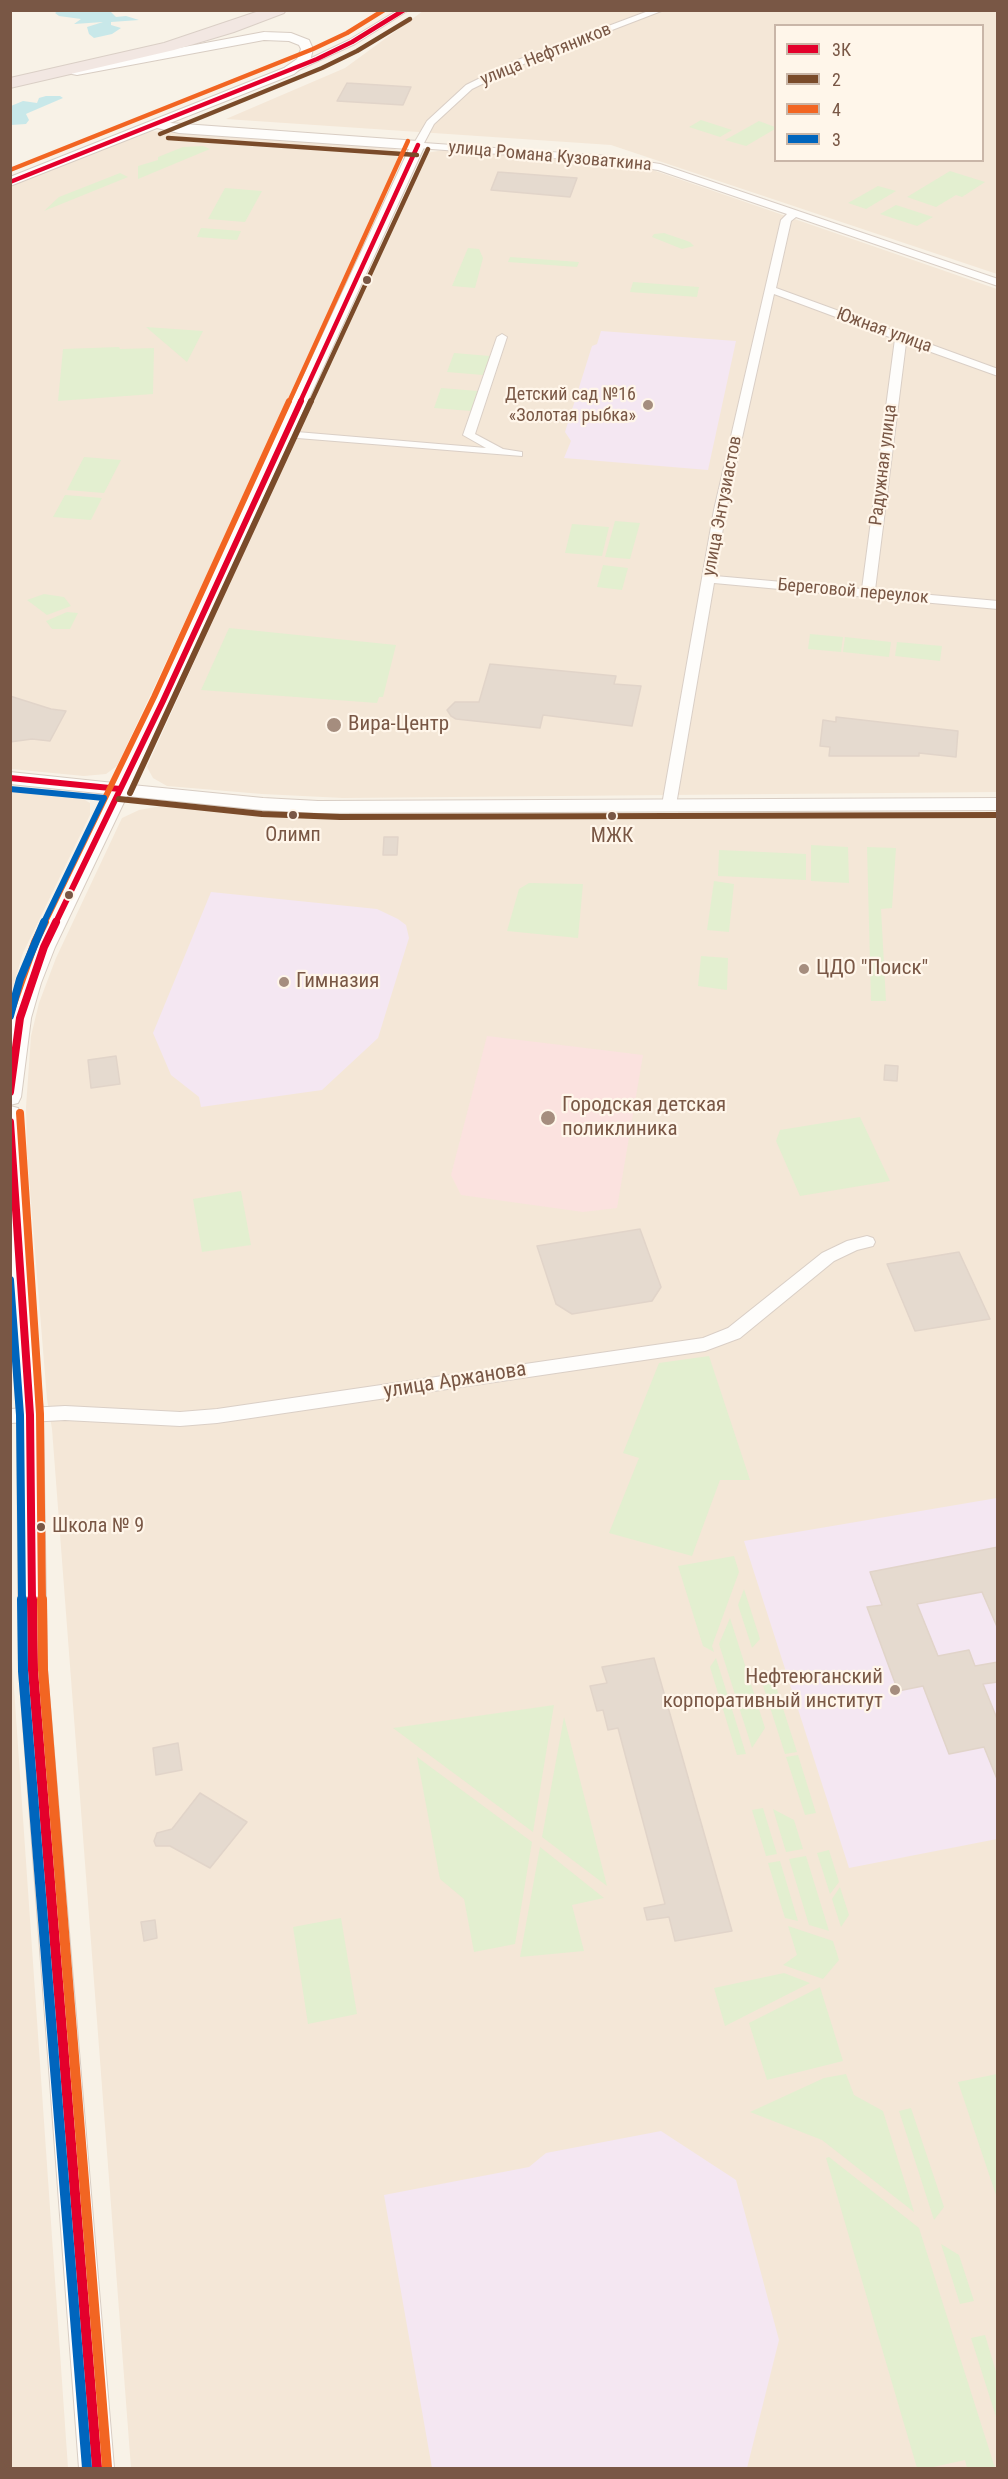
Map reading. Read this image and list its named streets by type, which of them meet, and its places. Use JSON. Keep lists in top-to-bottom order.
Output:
{
  "streets": {
    "street": [
      "улица Нефтяников",
      "улица Романа Кузоваткина",
      "Южная улица",
      "Радужная улица",
      "улица Энтузиастов",
      "Береговой переулок",
      "улица Аржанова"
    ]
  },
  "crossings": [
    ["улица Нефтяников", "улица Романа Кузоваткина"],
    ["улица Романа Кузоваткина", "улица Энтузиастов"],
    ["Южная улица", "Радужная улица"],
    ["Южная улица", "улица Энтузиастов"],
    ["Радужная улица", "Береговой переулок"],
    ["улица Энтузиастов", "Береговой переулок"]
  ],
  "places": [
    "Детский сад №16 «Золотая рыбка»",
    "Вира-Центр",
    "Олимп",
    "МЖК",
    "ЦДО \"Поиск\"",
    "Гимназия",
    "Городская детская поликлиника",
    "Школа № 9",
    "Нефтеюганский корпоративный институт"
  ],
  "lines": [
    "transit line 3К",
    "transit line 4",
    "transit line 2",
    "transit line 3"
  ],
  "legend": [
    "3К",
    "2",
    "4",
    "3"
  ]
}
